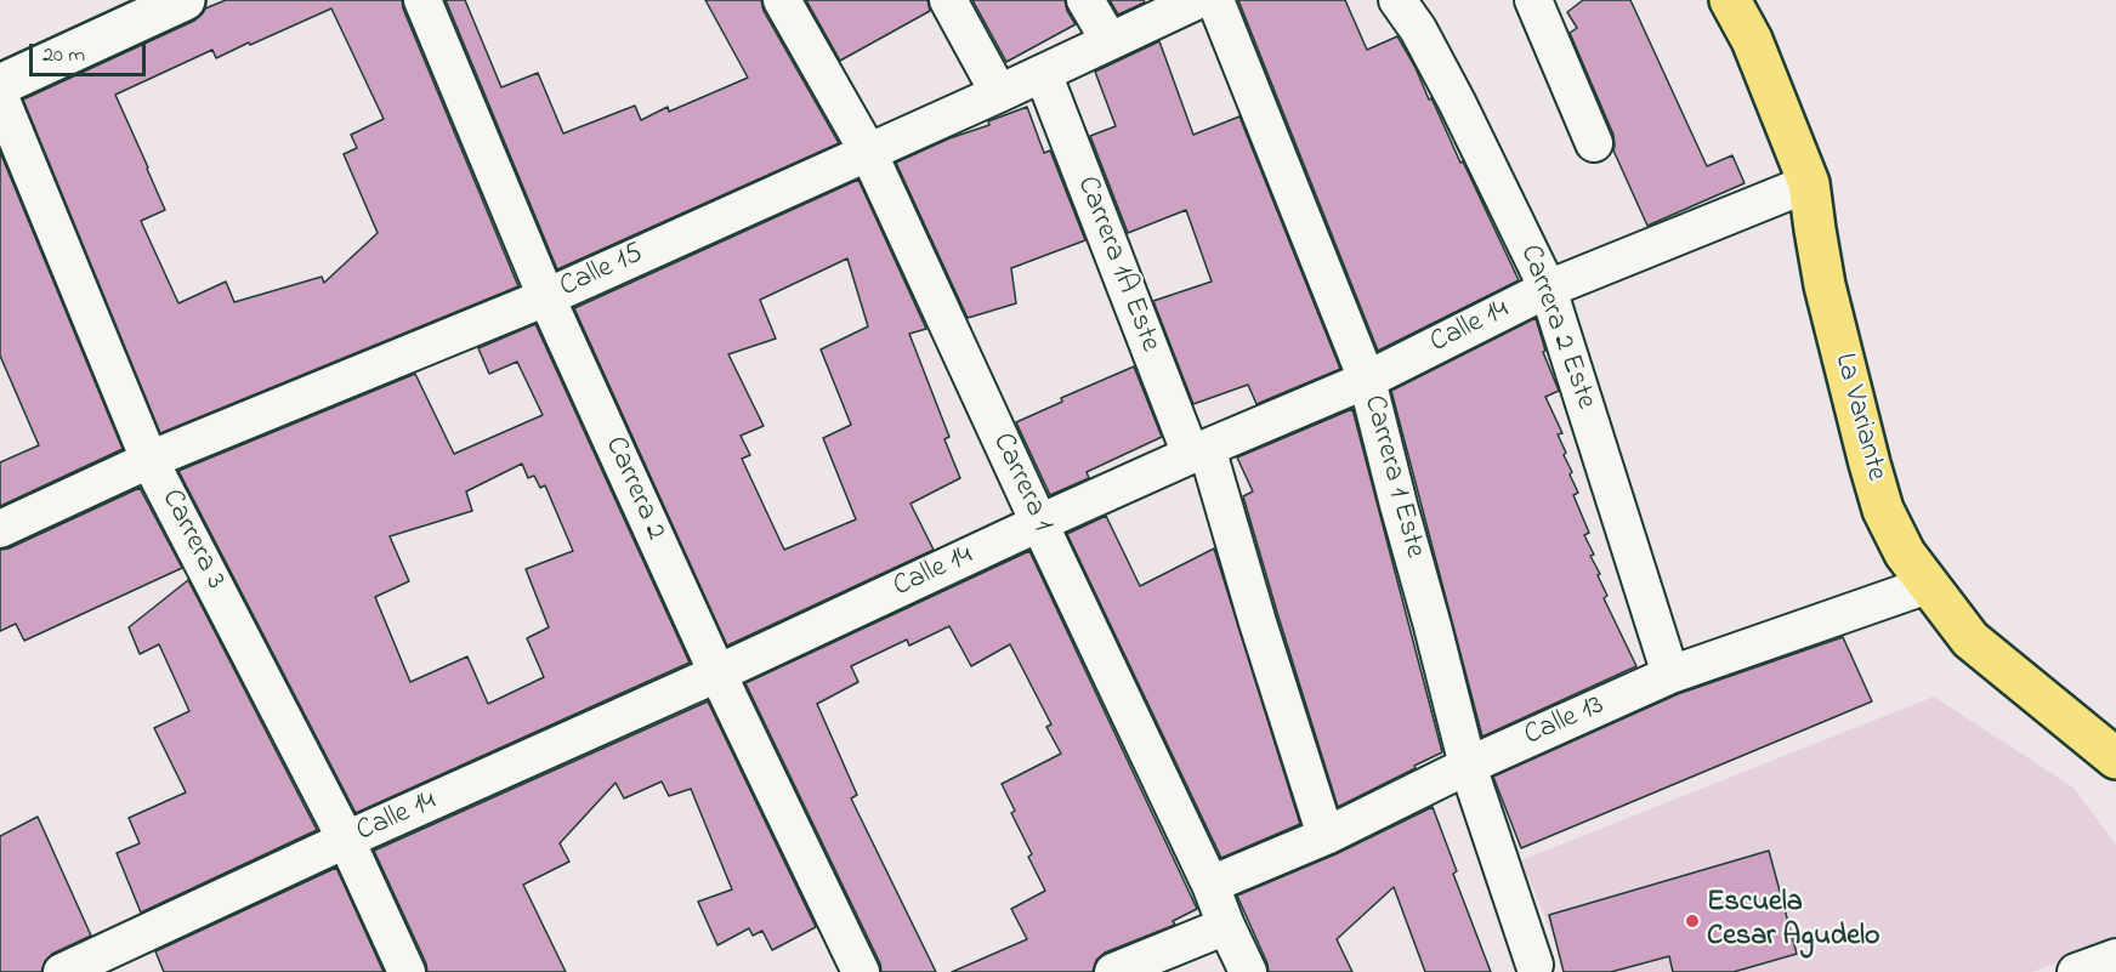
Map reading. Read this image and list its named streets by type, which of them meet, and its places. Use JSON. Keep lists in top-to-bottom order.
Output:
{
  "streets": {
    "main road": ["La Variante"],
    "street": [
      "Carrera 1A Este",
      "Calle 15",
      "Calle 14",
      "Carrera 2 Este",
      "Carrera 1 Este",
      "Carrera 1",
      "Carrera 2",
      "Carrera 3",
      "Calle 13"
    ]
  },
  "crossings": [
    ["Carrera 1A Este", "Calle 15"],
    ["Carrera 1A Este", "Calle 14"],
    ["Carrera 1A Este", "Calle 13"],
    ["Calle 15", "Carrera 1"],
    ["Calle 15", "Carrera 2"],
    ["Calle 15", "Carrera 3"],
    ["Calle 14", "Carrera 2 Este"],
    ["Calle 14", "La Variante"],
    ["Calle 14", "Carrera 1 Este"],
    ["Calle 14", "Carrera 1"],
    ["Calle 14", "Carrera 2"],
    ["Calle 14", "Carrera 3"],
    ["Carrera 2 Este", "Calle 13"],
    ["La Variante", "Calle 13"],
    ["Carrera 1 Este", "Calle 13"],
    ["Carrera 1", "Calle 13"]
  ],
  "places": ["Escuela Cesar Agudelo"],
  "scale_bar": "20 m"
}
